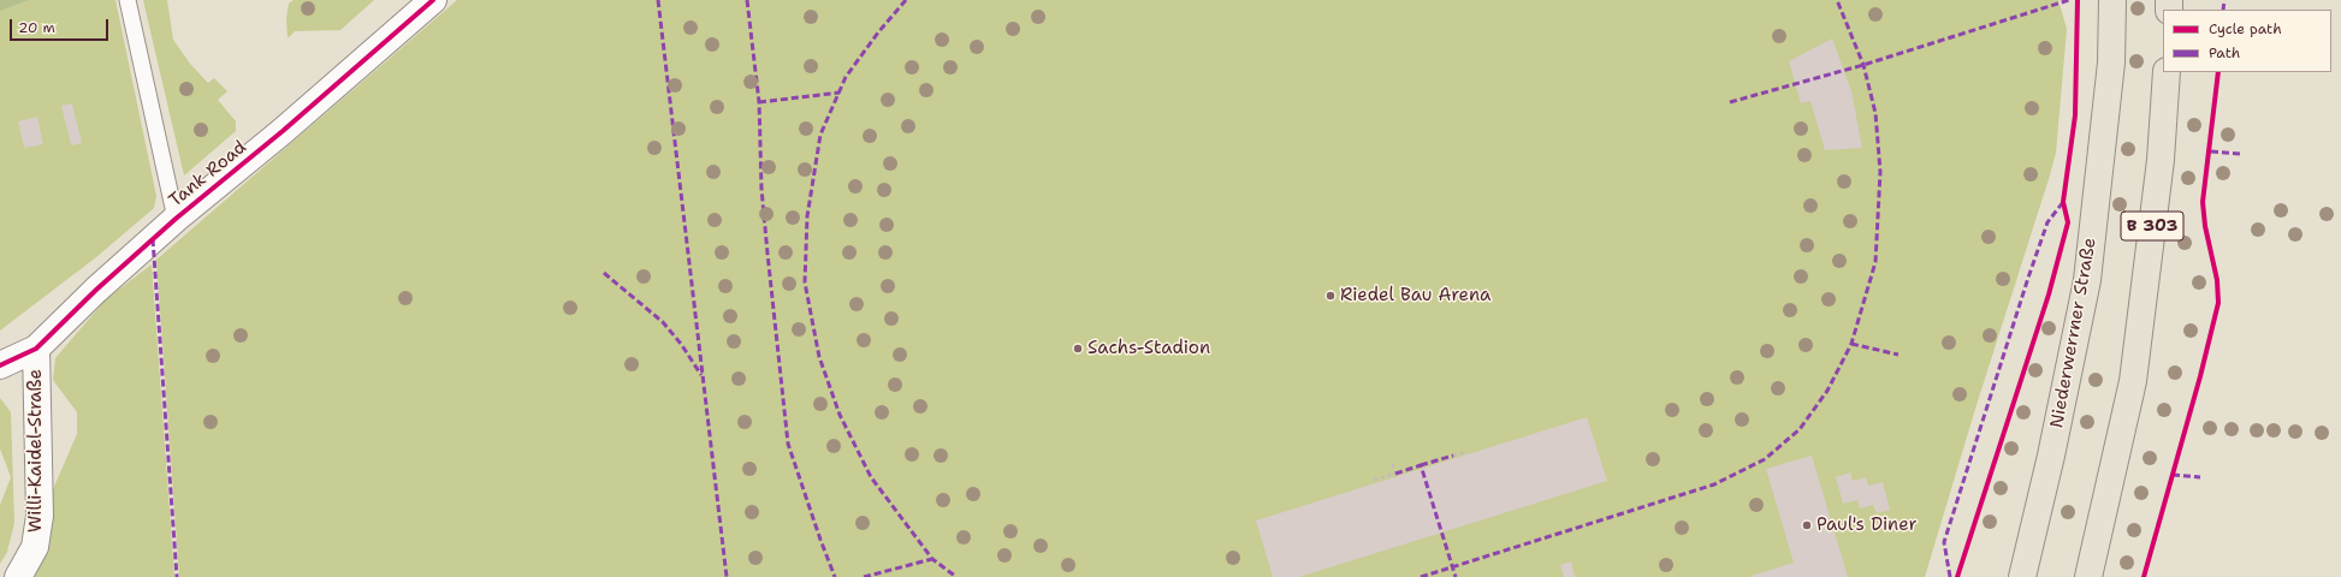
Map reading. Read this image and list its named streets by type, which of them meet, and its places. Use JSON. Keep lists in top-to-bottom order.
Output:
{
  "streets": {
    "main road": ["B 303", "Niederwerrner Straße"],
    "street": ["Tank Road", "Willi-Kaidel-Straße"]
  },
  "crossings": [
    ["Tank Road", "Willi-Kaidel-Straße"]
  ],
  "places": ["Riedel Bau Arena", "Sachs-Stadion", "Paul's Diner"],
  "legend": ["Cycle path", "Path"],
  "scale_bar": "20 m"
}
